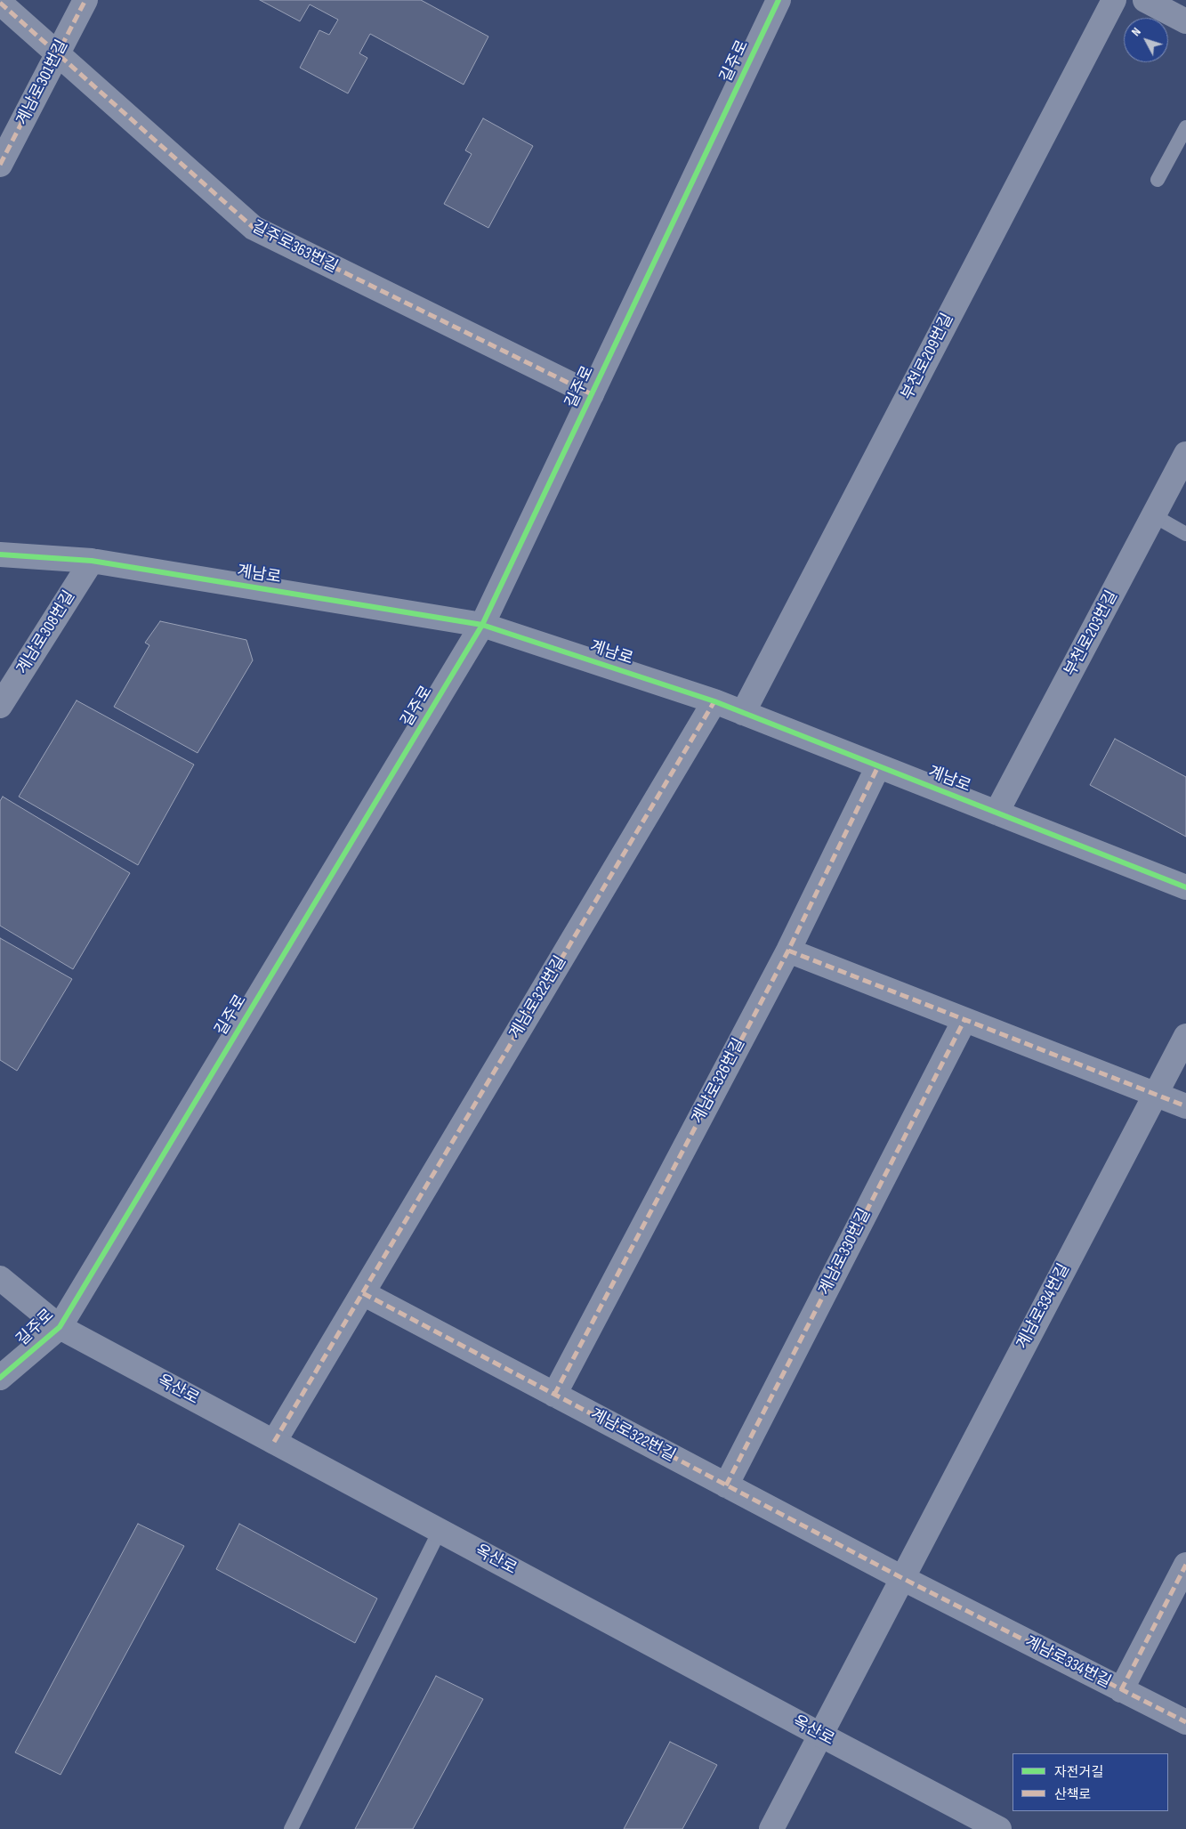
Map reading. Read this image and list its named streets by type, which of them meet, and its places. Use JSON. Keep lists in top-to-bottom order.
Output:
{
  "streets": {
    "street": [
      "길주로",
      "계남로301번길",
      "길주로363번길",
      "부천로209번길",
      "계남로",
      "계남로308번길",
      "부천로203번길",
      "계남로322번길",
      "계남로326번길",
      "계남로330번길",
      "계남로334번길",
      "옥산로"
    ]
  },
  "crossings": [
    ["길주로", "길주로363번길"],
    ["길주로", "계남로"],
    ["길주로", "옥산로"],
    ["계남로301번길", "길주로363번길"],
    ["부천로209번길", "계남로"],
    ["계남로", "계남로308번길"],
    ["계남로", "부천로203번길"],
    ["계남로", "계남로322번길"],
    ["계남로", "계남로326번길"],
    ["계남로322번길", "계남로326번길"],
    ["계남로322번길", "계남로330번길"],
    ["계남로322번길", "계남로334번길"],
    ["계남로322번길", "옥산로"],
    ["계남로334번길", "옥산로"]
  ],
  "legend": ["자전거길", "산책로"],
  "north": "top left"
}
